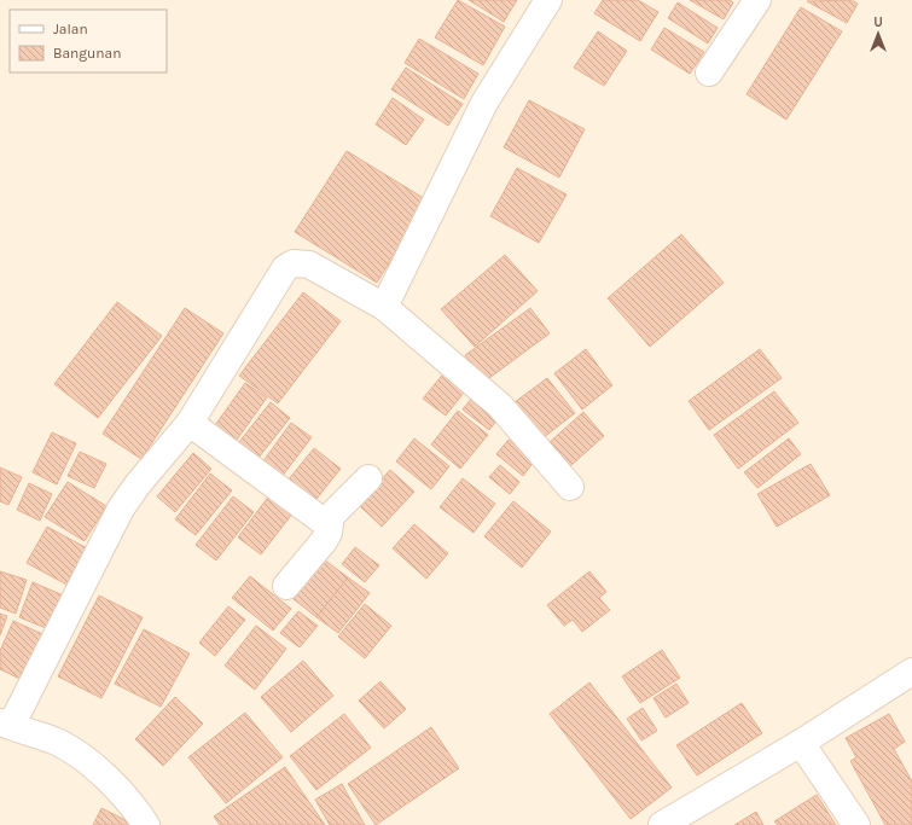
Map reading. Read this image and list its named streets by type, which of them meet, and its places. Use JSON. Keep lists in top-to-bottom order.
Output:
{
  "legend": ["Jalan", "Bangunan"],
  "north": "top"
}
